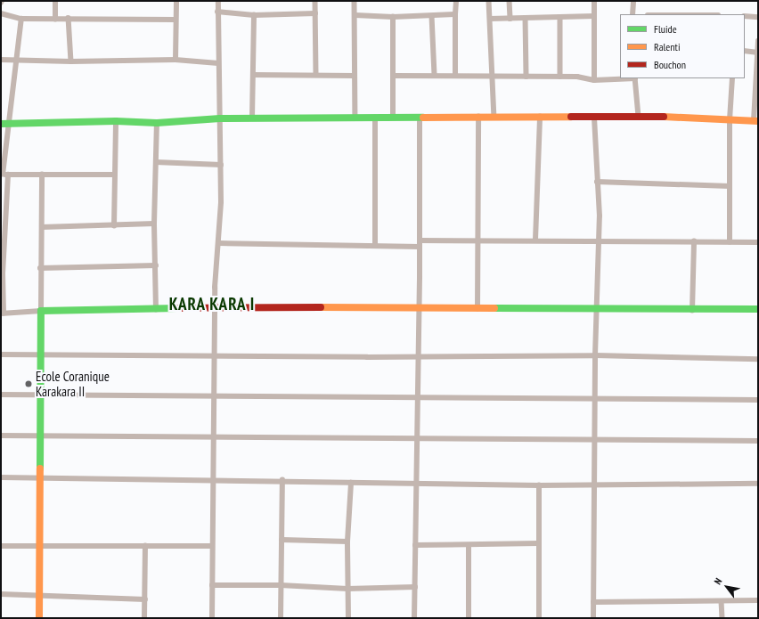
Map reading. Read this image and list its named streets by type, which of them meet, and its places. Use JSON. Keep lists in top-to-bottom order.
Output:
{
  "districts": ["KARA KARA I"],
  "places": ["Ecole Coranique Karakara II"],
  "legend": ["Fluide", "Ralenti", "Bouchon"],
  "north": "top left"
}
